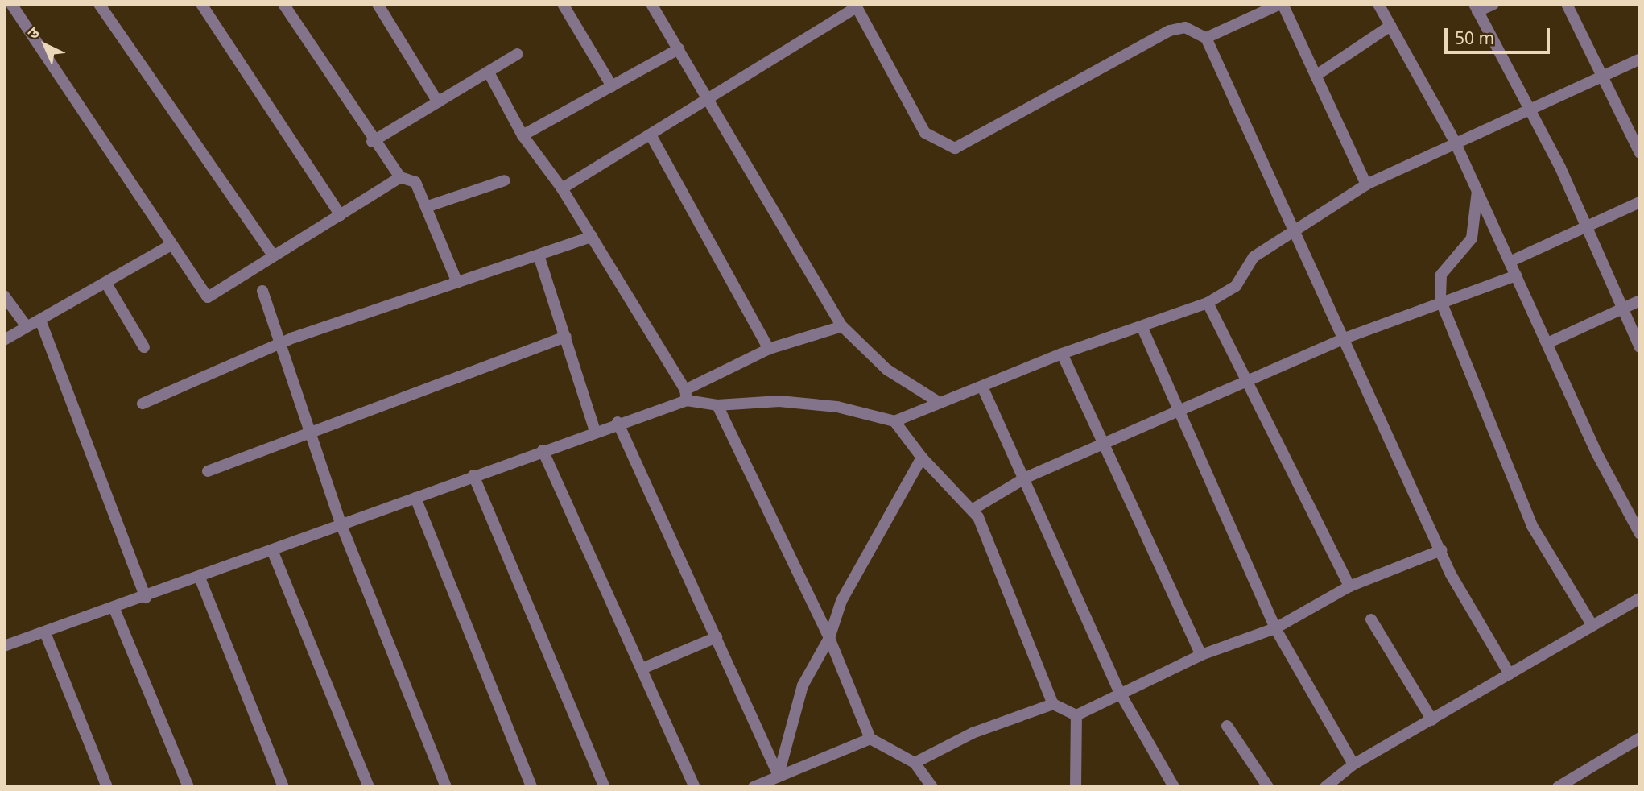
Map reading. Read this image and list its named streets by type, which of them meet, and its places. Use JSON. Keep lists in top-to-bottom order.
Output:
{
  "scale_bar": "50 m",
  "north": "top left"
}
